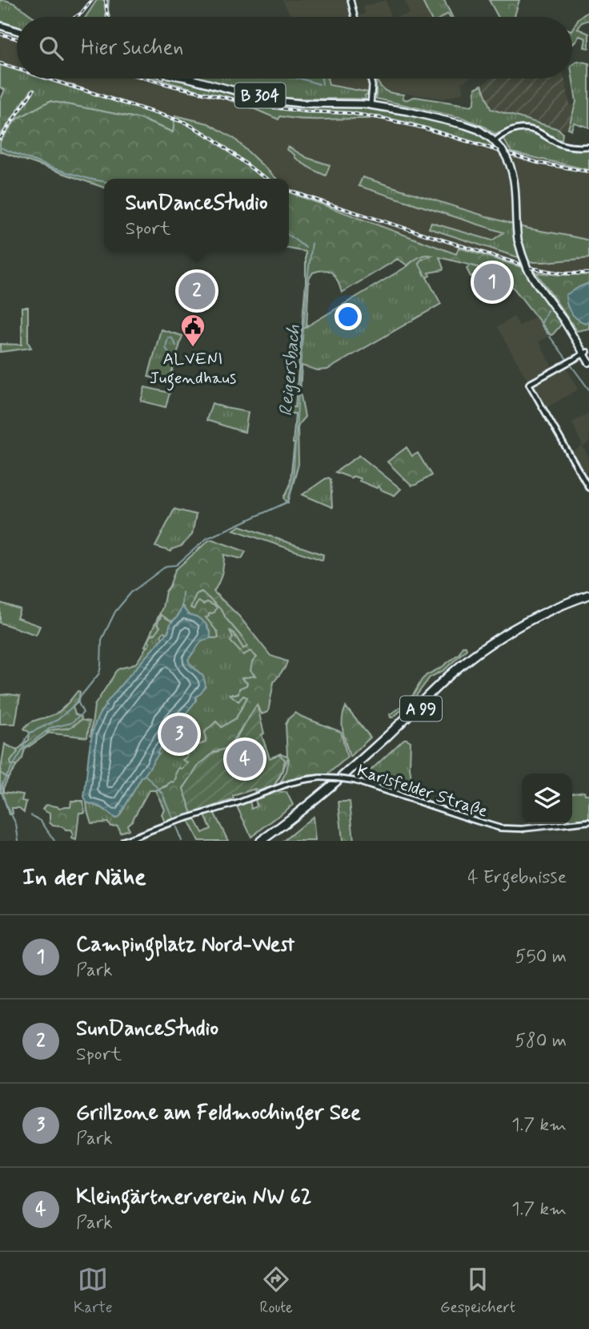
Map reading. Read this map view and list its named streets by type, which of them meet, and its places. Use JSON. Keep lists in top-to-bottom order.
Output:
{
  "streets": {
    "highway": ["A 99"],
    "main road": ["B 304"],
    "street": ["Karlsfelder Straße"]
  },
  "water": ["Reigersbach"],
  "places": {
    "public building": ["ALVENI Jugendhaus"]
  },
  "page": {
    "search": "Hier suchen",
    "popup": ["SunDanceStudio", "Sport"],
    "pins": [
      "1",
      "2",
      "3",
      "4"
    ],
    "heading": ["In der Nähe", "4 Ergebnisse"],
    "list": [
      {
        "mark": "1",
        "name": "Campingplatz Nord-West",
        "note": "Park",
        "value": "550 m"
      },
      {
        "mark": "2",
        "name": "SunDanceStudio",
        "note": "Sport",
        "value": "580 m"
      },
      {
        "mark": "3",
        "name": "Grillzone am Feldmochinger See",
        "note": "Park",
        "value": "1.7 km"
      },
      {
        "mark": "4",
        "name": "Kleingärtnerverein NW 62",
        "note": "Park",
        "value": "1.7 km"
      }
    ],
    "nav": ["Karte", "Route", "Gespeichert"]
  }
}
